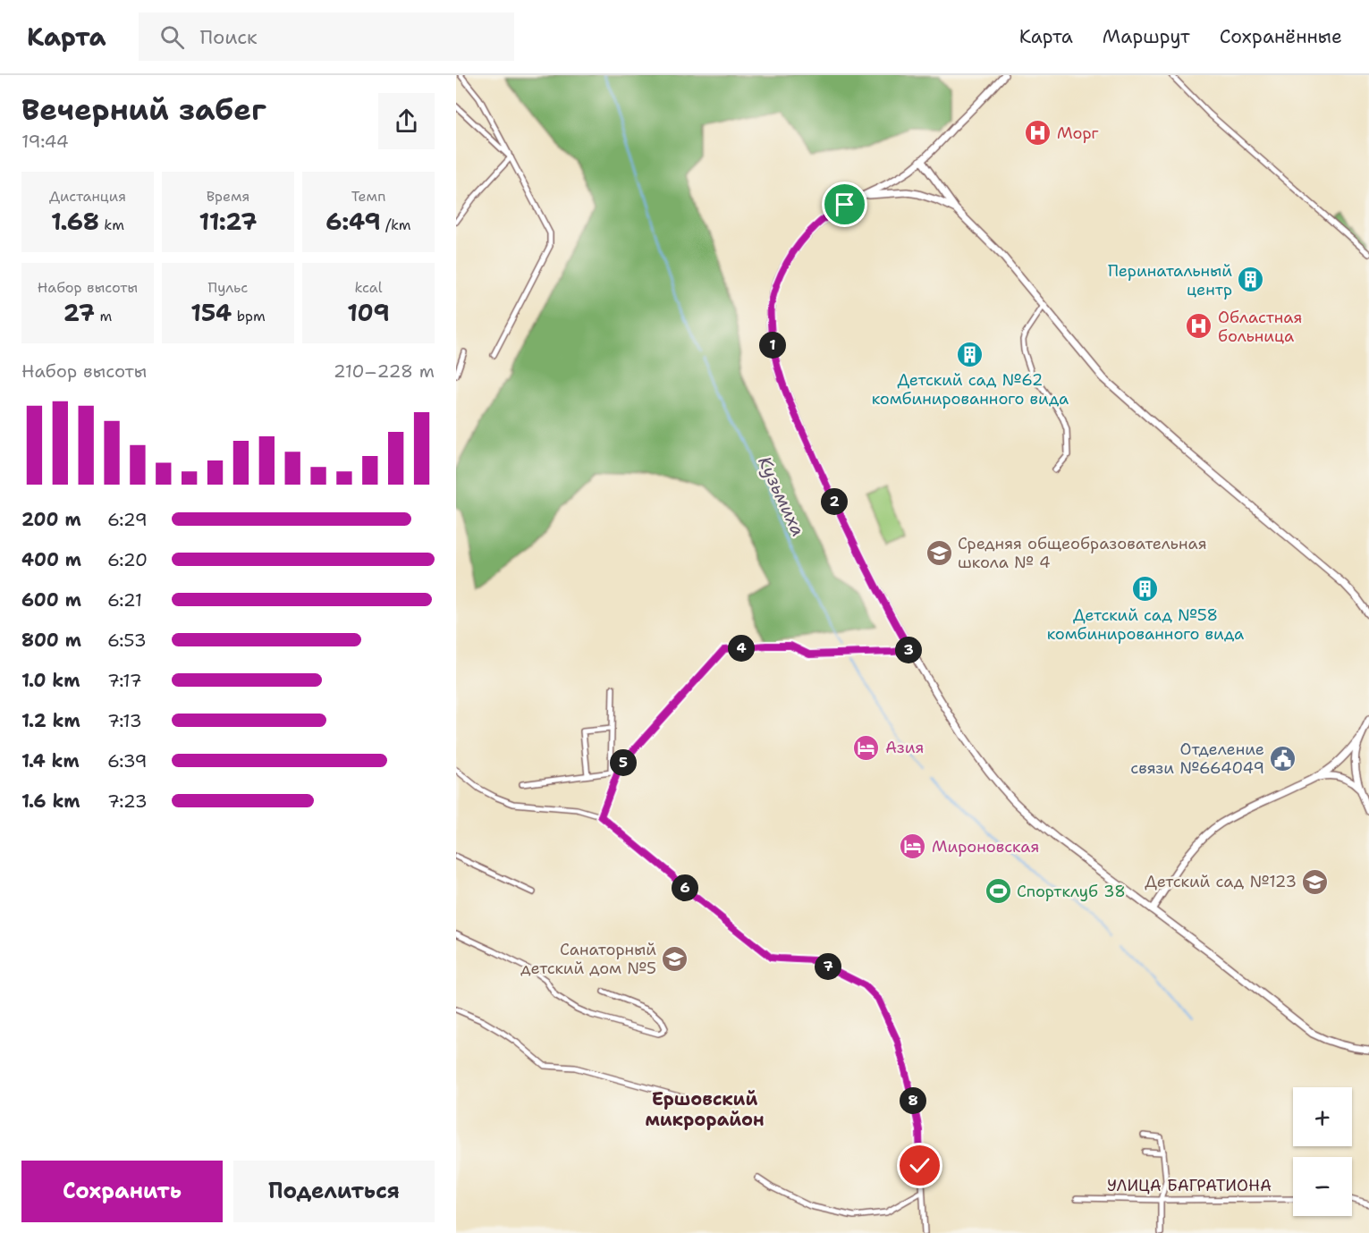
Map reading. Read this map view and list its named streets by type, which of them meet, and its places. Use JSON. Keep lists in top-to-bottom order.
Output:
{
  "streets": {
    "street": ["УЛИЦА БАГРАТИОНА"]
  },
  "districts": ["Ершовский микрорайон"],
  "water": ["Кузьмиха"],
  "places": {
    "hospital": ["Морг", "Областная больница"],
    "building": ["Перинатальный центр", "Детский сад №62 комбинированного вида", "Детский сад №58 комбинированного вида"],
    "school or university": ["Средняя общеобразовательная школа № 4", "Детский сад №123", "Санаторный детский дом №5"],
    "hotel": ["Азия", "Мироновская"],
    "public building": ["Отделение связи №664049"],
    "sports": ["Спортклуб 38"]
  },
  "page": {
    "header": "Карта",
    "search": "Поиск",
    "nav": ["Карта", "Маршрут", "Сохранённые"],
    "heading": ["Вечерний забег", "19:44"],
    "stats": [
      ["Дистанция", "1.68 km"],
      ["Время", "11:27"],
      ["Темп", "6:49 /km"],
      ["Набор высоты", "27 m"],
      ["Пульс", "154 bpm"],
      ["kcal", "109"]
    ],
    "pins": [
      "1",
      "2",
      "4",
      "3",
      "5",
      "6",
      "7",
      "8"
    ],
    "chart": ["Набор высоты", "210–228 m"],
    "list": [
      {
        "name": "200 m",
        "note": "6:29"
      },
      {
        "name": "400 m",
        "note": "6:20"
      },
      {
        "name": "600 m",
        "note": "6:21"
      },
      {
        "name": "800 m",
        "note": "6:53"
      },
      {
        "name": "1.0 km",
        "note": "7:17"
      },
      {
        "name": "1.2 km",
        "note": "7:13"
      },
      {
        "name": "1.4 km",
        "note": "6:39"
      },
      {
        "name": "1.6 km",
        "note": "7:23"
      }
    ],
    "map_buttons": ["+", "−"],
    "buttons": ["Сохранить", "Поделиться"]
  }
}
